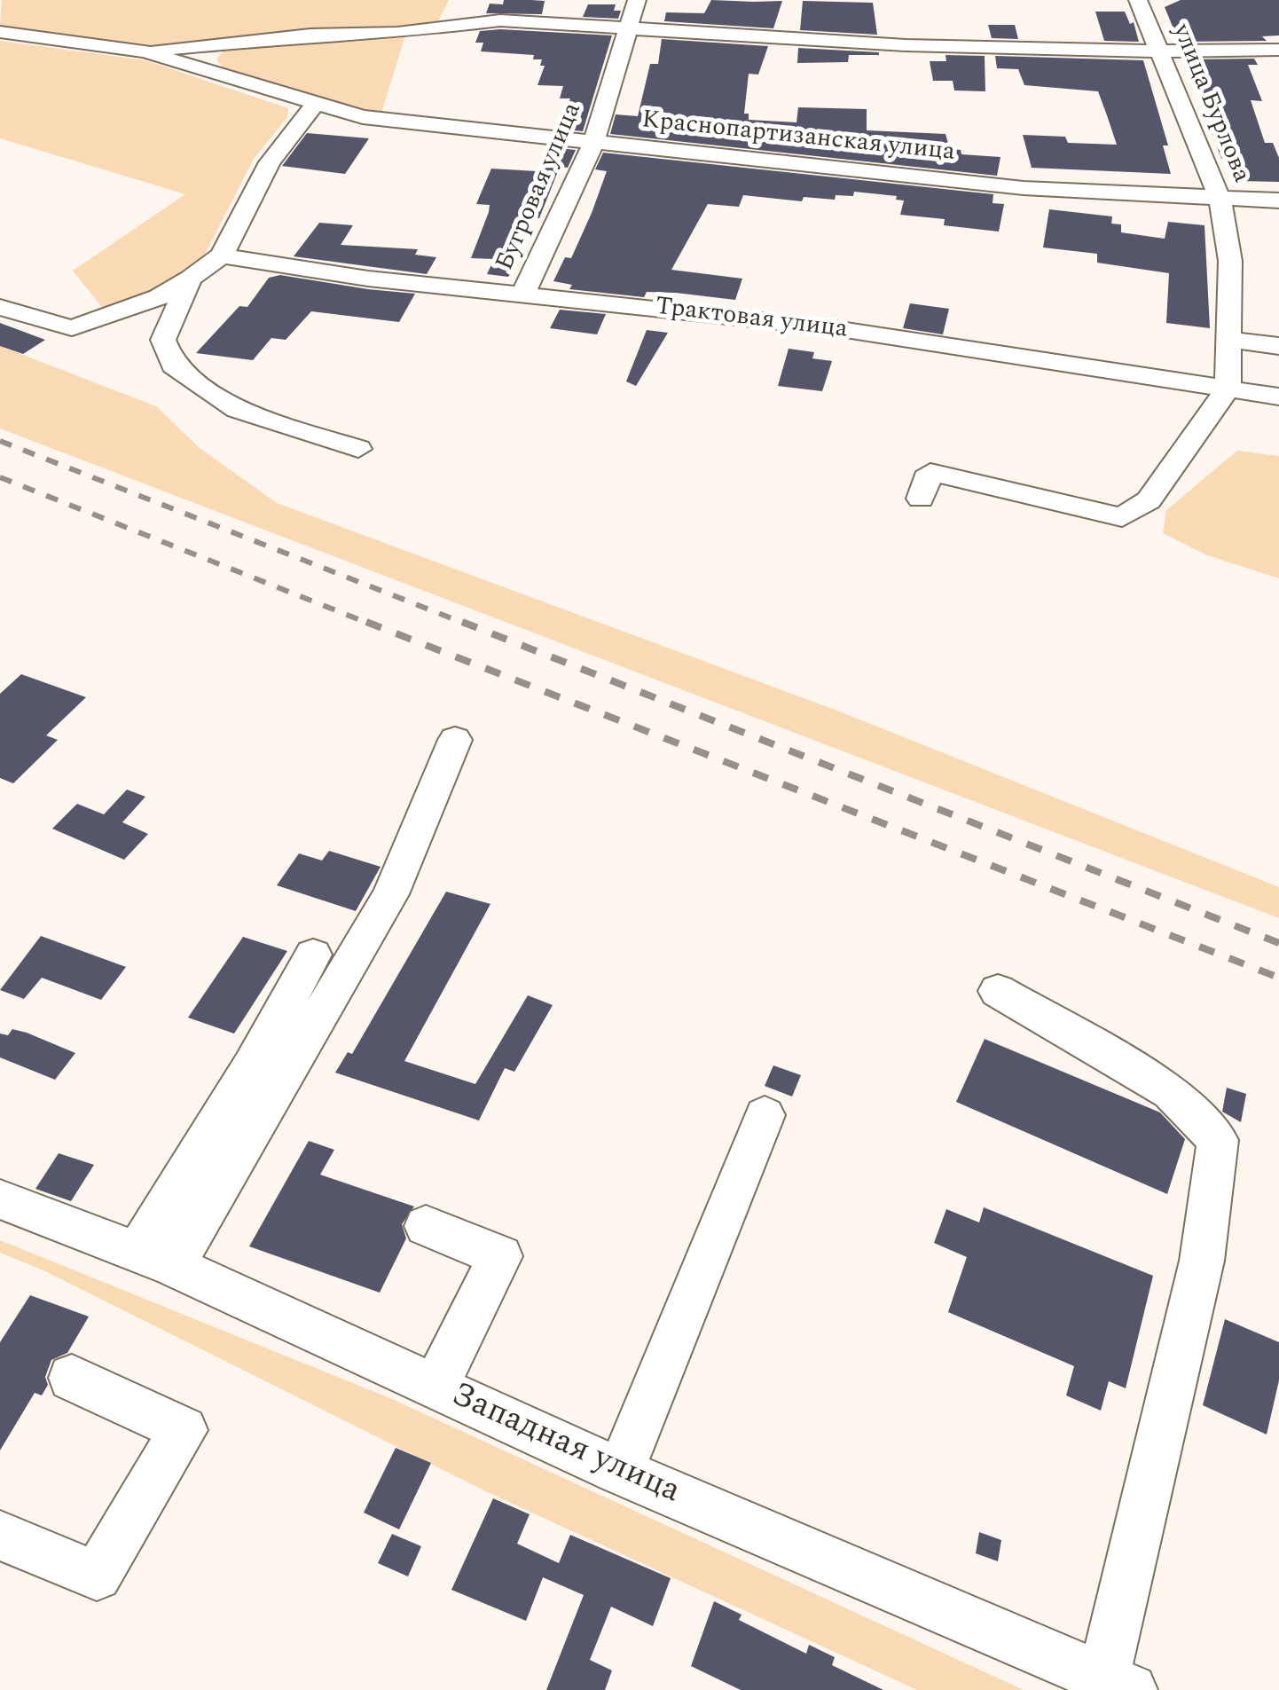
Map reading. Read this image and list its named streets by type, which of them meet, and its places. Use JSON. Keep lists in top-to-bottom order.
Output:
{
  "streets": {
    "street": [
      "улица Бурлова",
      "Краснопартизанская улица",
      "Бугровая улица",
      "Трактовая улица",
      "Западная улица"
    ]
  },
  "crossings": [
    ["улица Бурлова", "Краснопартизанская улица"],
    ["улица Бурлова", "Трактовая улица"],
    ["Краснопартизанская улица", "Бугровая улица"],
    ["Бугровая улица", "Трактовая улица"]
  ]
}
